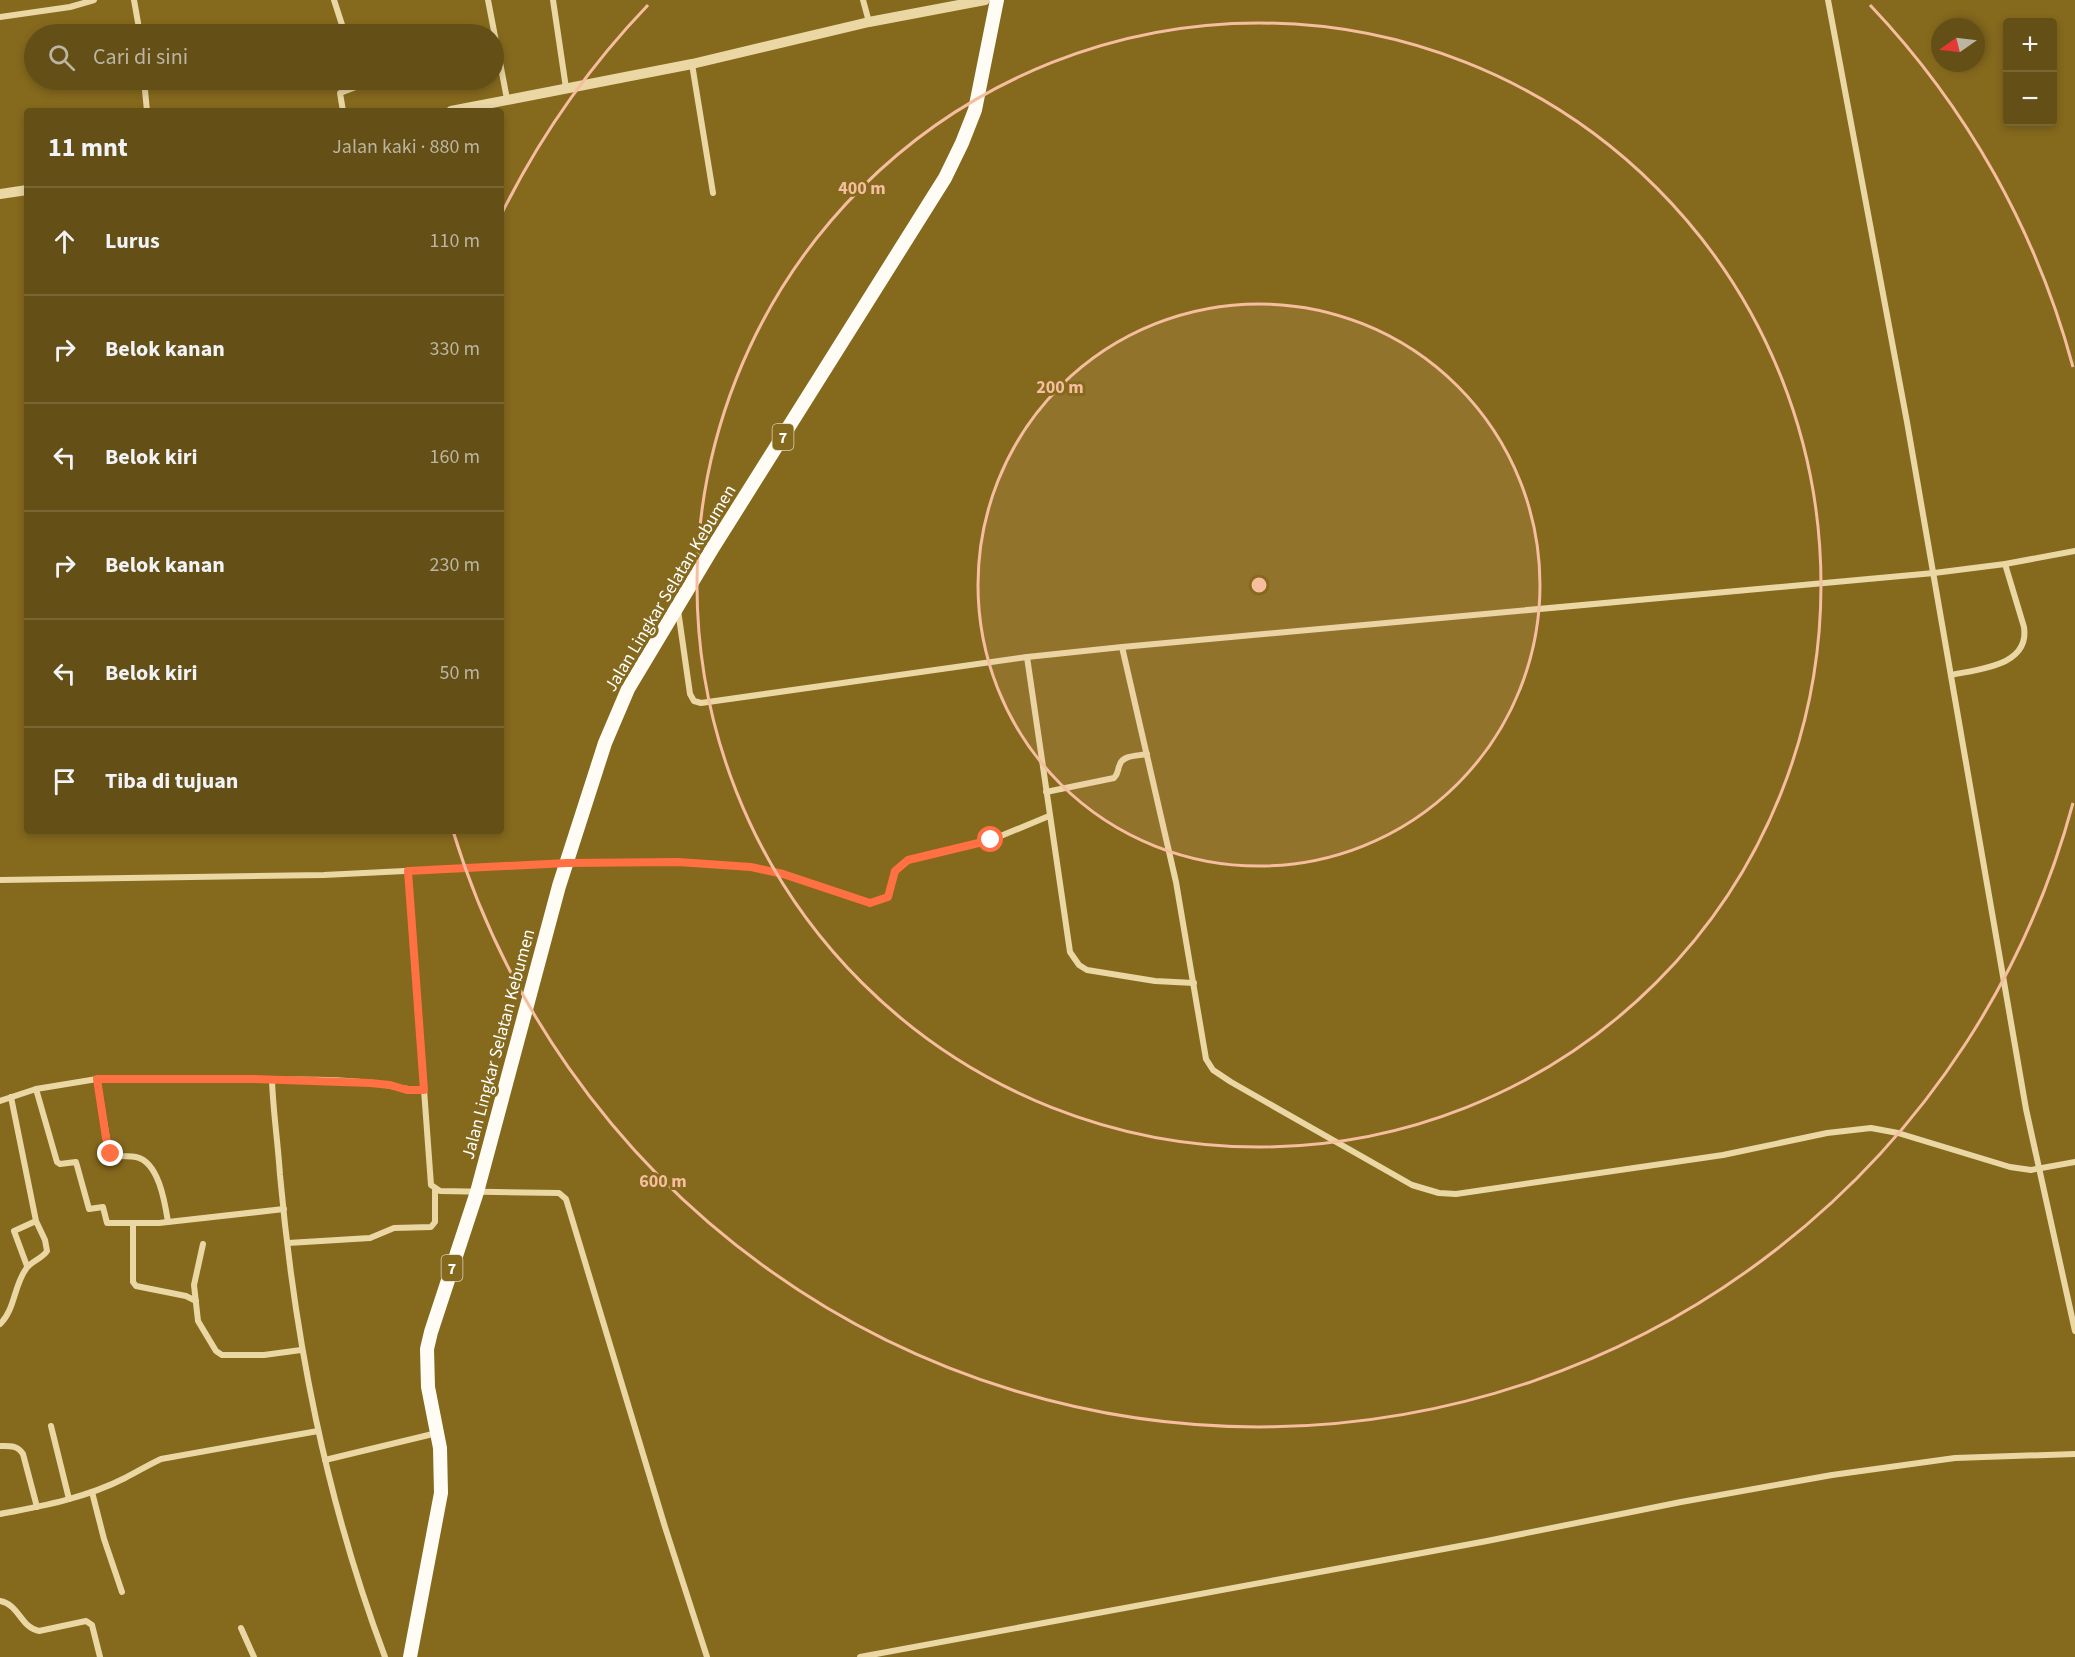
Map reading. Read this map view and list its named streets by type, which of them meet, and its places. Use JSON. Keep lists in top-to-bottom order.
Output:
{
  "streets": {
    "highway": ["7", "Jalan Lingkar Selatan Kebumen"]
  },
  "north": "left",
  "page": {
    "map_buttons": ["+", "−"],
    "search": "Cari di sini",
    "heading": ["11 mnt", "Jalan kaki · 880 m"],
    "list": [
      ["Lurus", "110 m"],
      ["Belok kanan", "330 m"],
      ["Belok kiri", "160 m"],
      ["Belok kanan", "230 m"],
      ["Belok kiri", "50 m"],
      "Tiba di tujuan"
    ]
  },
  "rings": ["400 m", "200 m", "600 m"]
}
